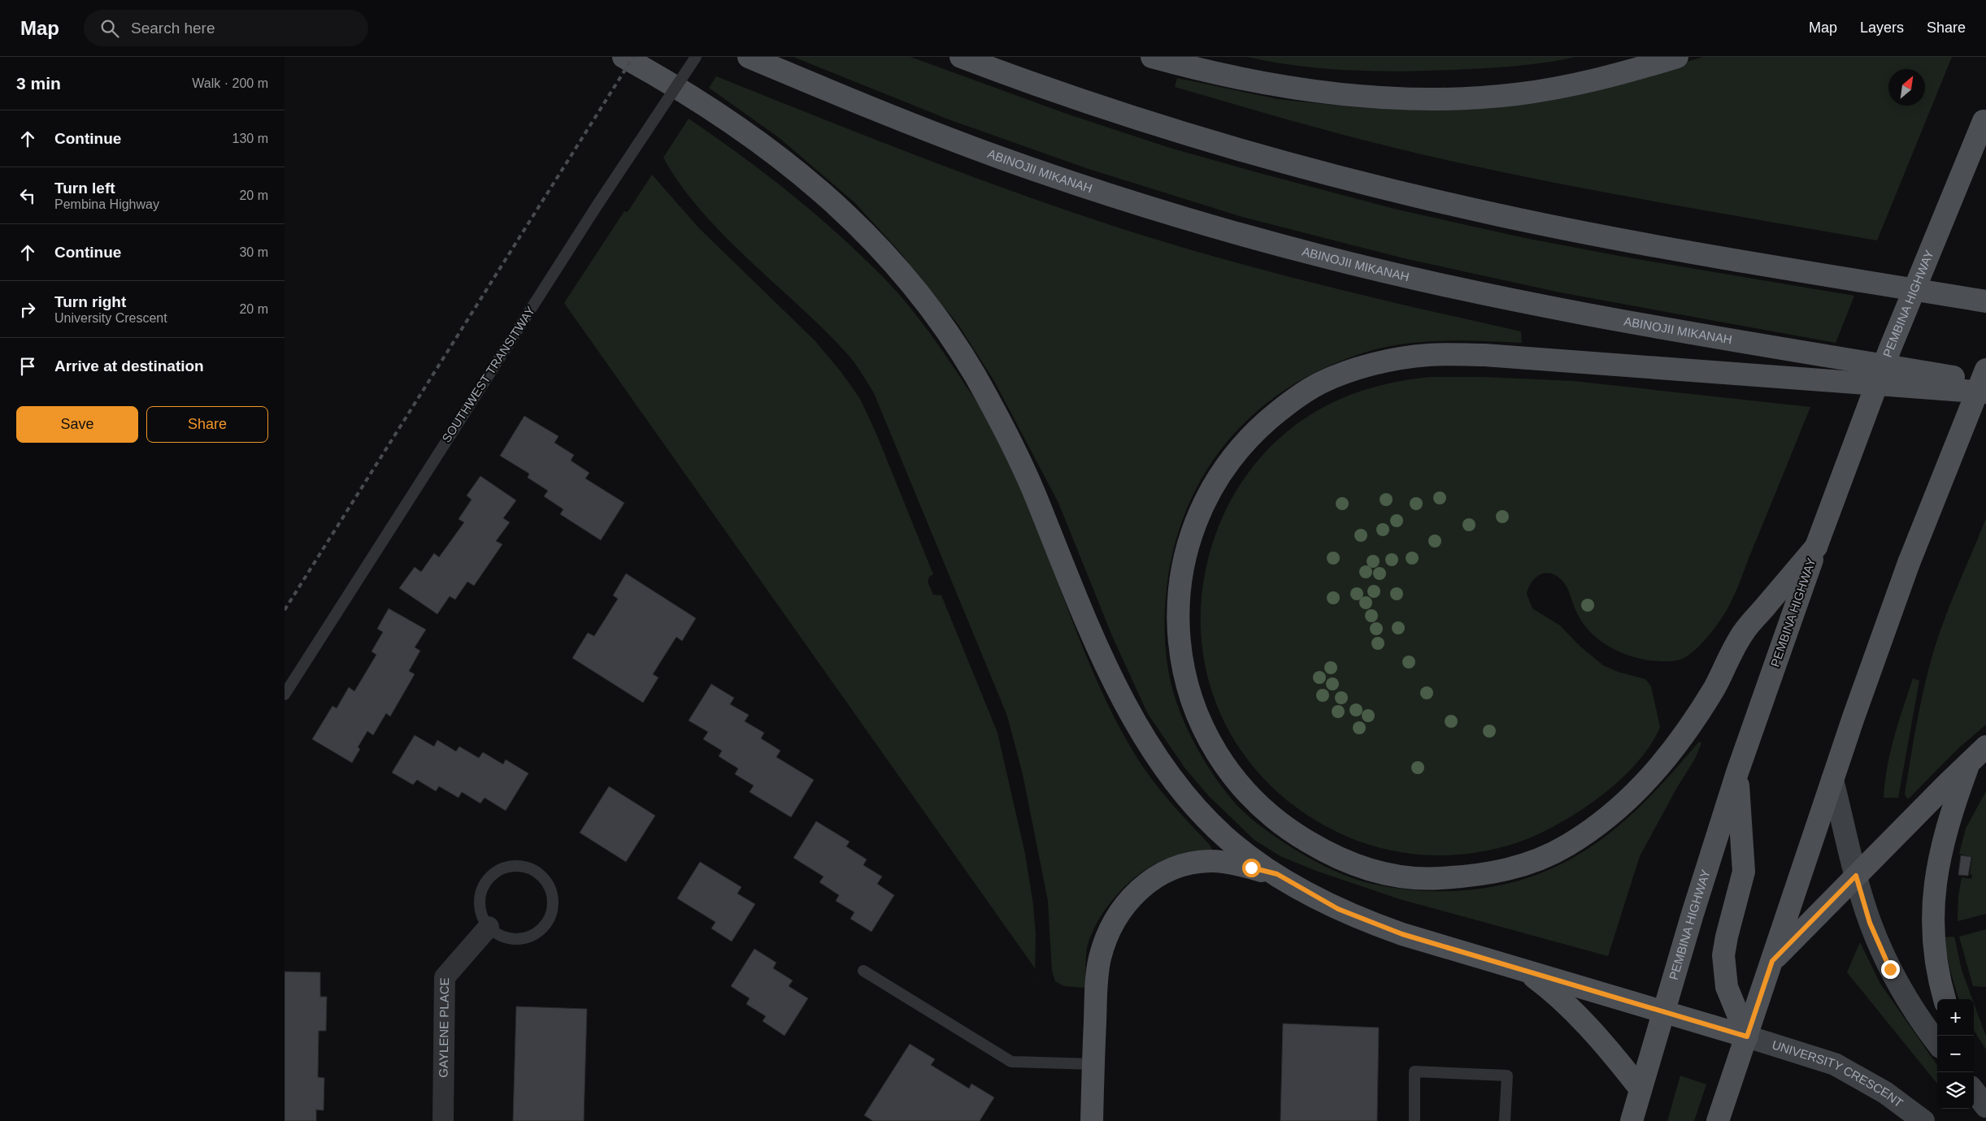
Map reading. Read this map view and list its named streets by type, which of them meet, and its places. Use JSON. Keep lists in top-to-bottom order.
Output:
{
  "streets": {
    "main road": ["ABINOJII MIKANAH", "PEMBINA HIGHWAY", "UNIVERSITY CRESCENT"],
    "street": ["GAYLENE PLACE"],
    "lane": ["SOUTHWEST TRANSITWAY"]
  },
  "north": "top right",
  "page": {
    "header": "Map",
    "search": "Search here",
    "nav": ["Map", "Layers", "Share"],
    "heading": ["3 min", "Walk · 200 m"],
    "list": [
      ["Continue", "130 m"],
      ["Turn left", "Pembina Highway", "20 m"],
      ["Continue", "30 m"],
      ["Turn right", "University Crescent", "20 m"],
      "Arrive at destination"
    ],
    "buttons": ["Save", "Share"],
    "map_buttons": ["+", "−"]
  }
}
